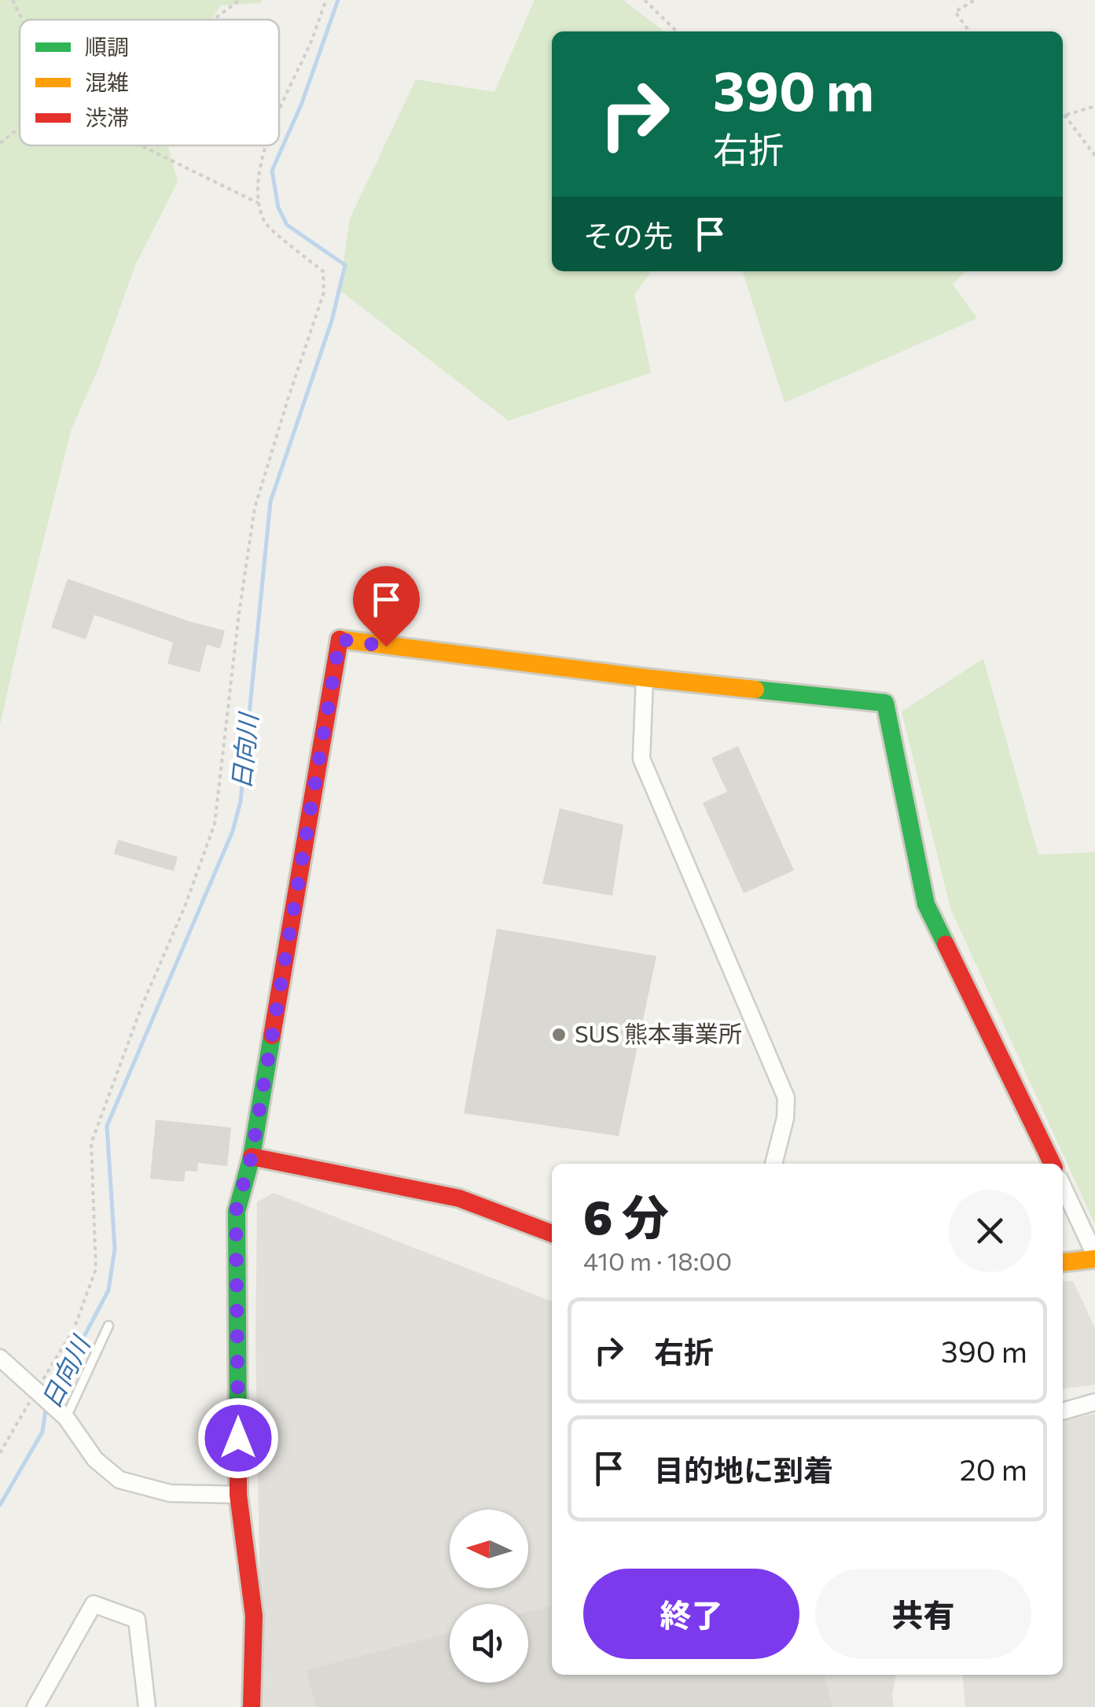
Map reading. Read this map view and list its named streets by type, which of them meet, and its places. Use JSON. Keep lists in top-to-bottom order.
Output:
{
  "water": ["日向川"],
  "places": ["SUS 熊本事業所"],
  "legend": ["順調", "混雑", "渋滞"],
  "north": "left",
  "page": {
    "turn": ["390 m", "右折"],
    "then": "その先",
    "heading": ["6 分", "410 m · 18:00"],
    "list": [
      {
        "name": "右折",
        "value": "390 m"
      },
      {
        "name": "目的地に到着",
        "value": "20 m"
      }
    ],
    "buttons": ["終了", "共有"]
  }
}
